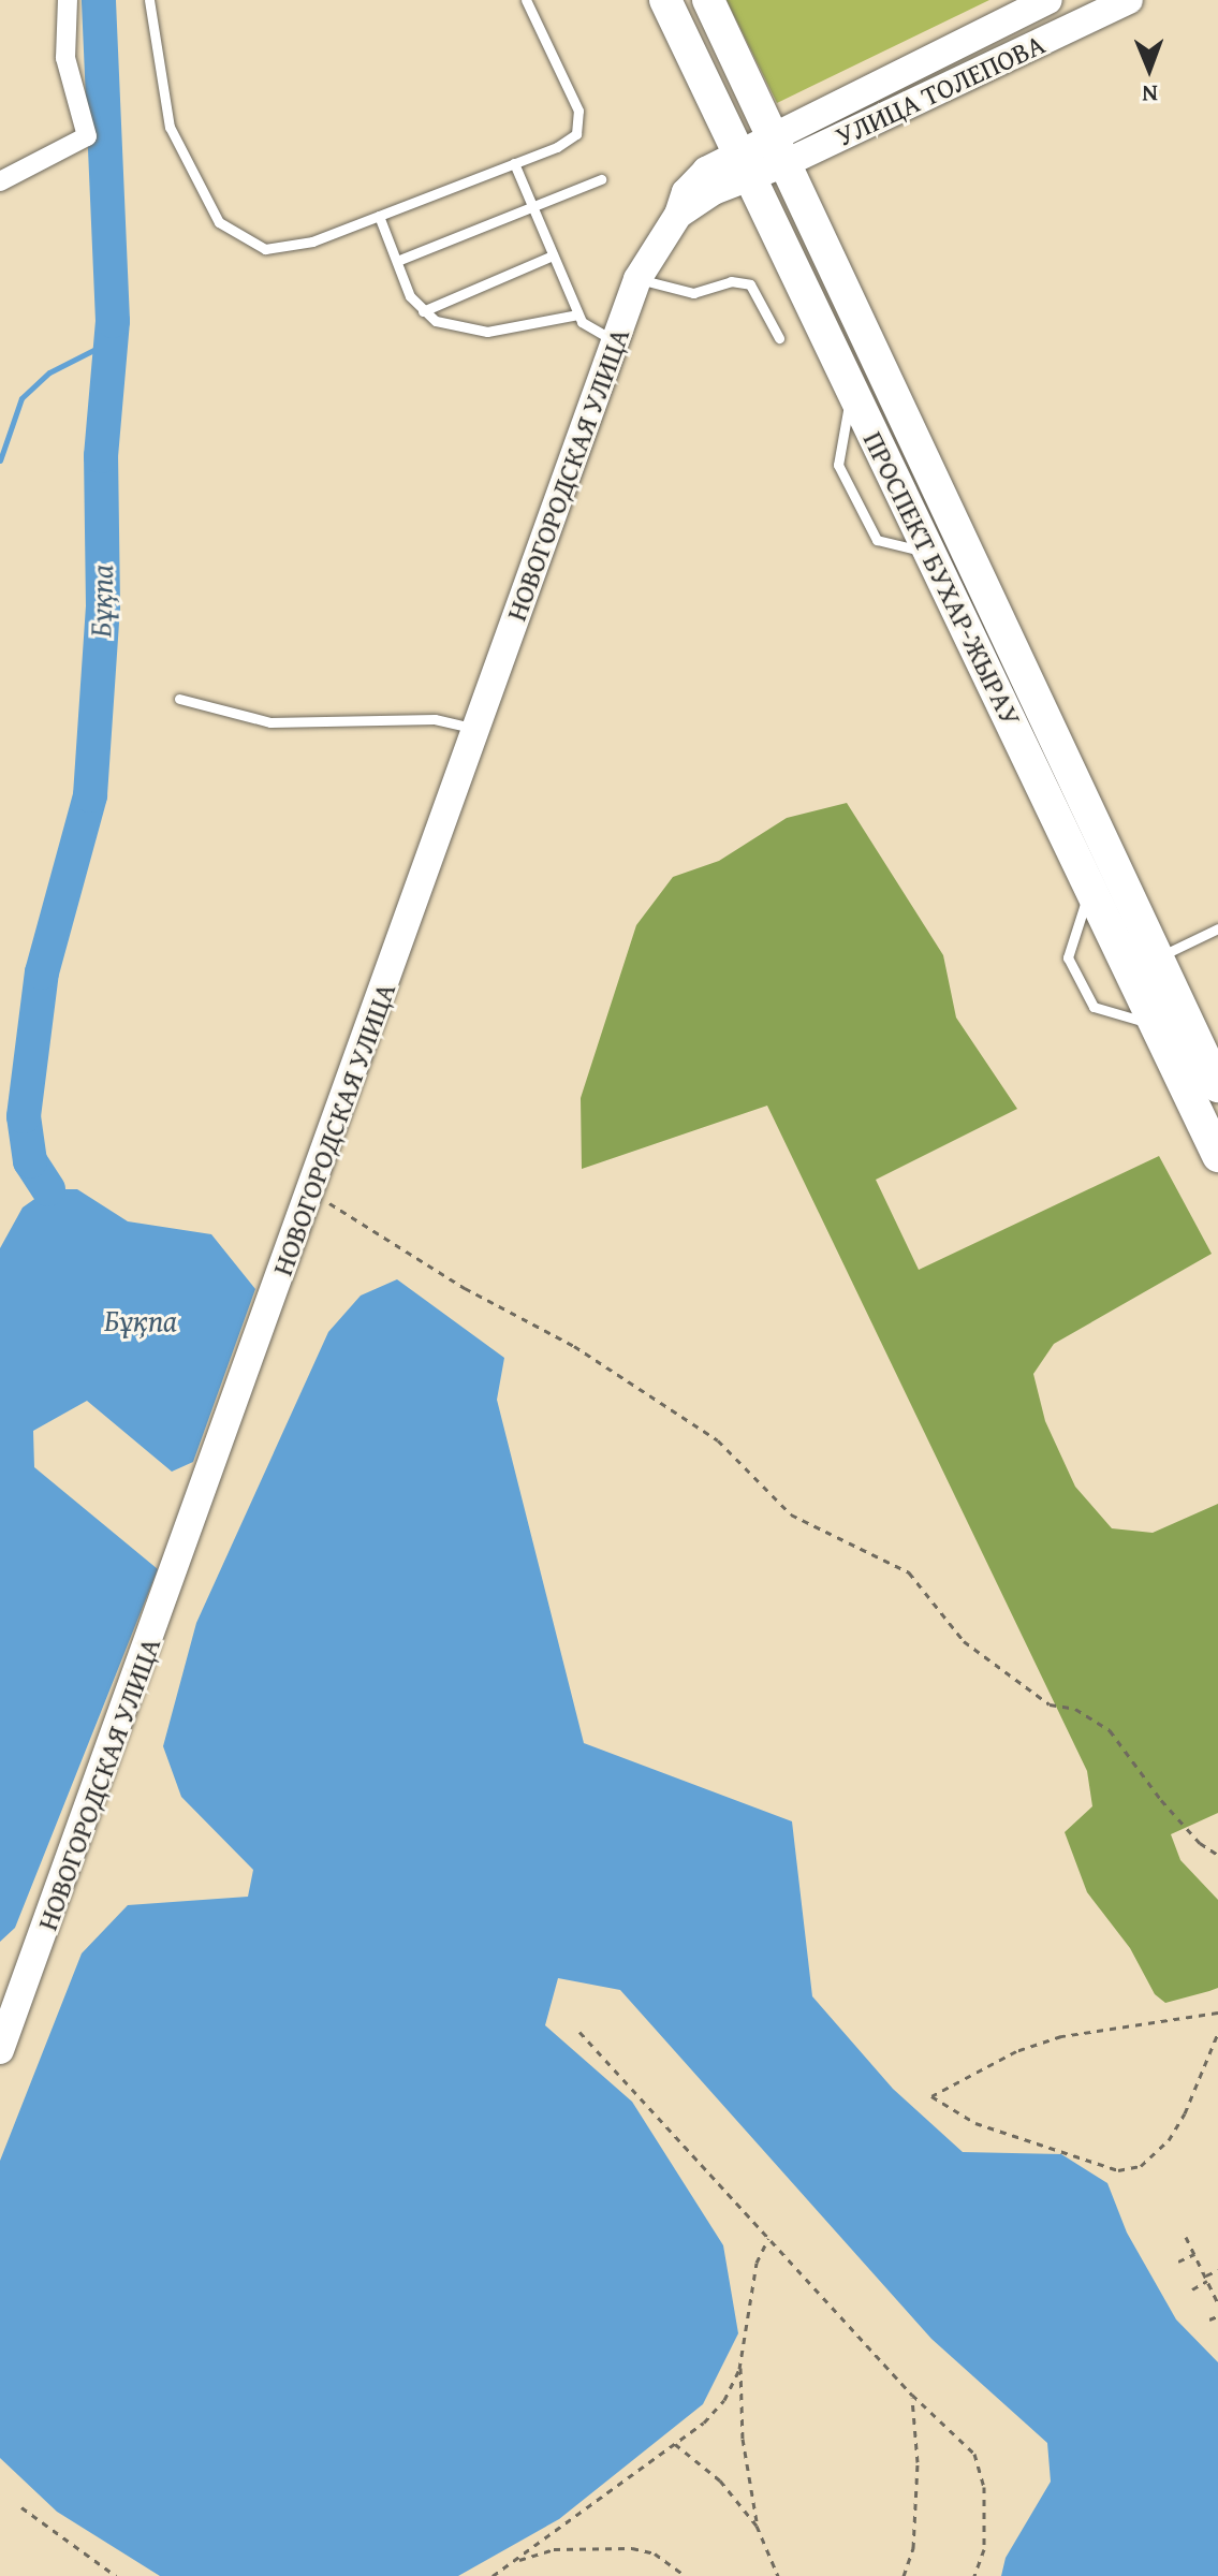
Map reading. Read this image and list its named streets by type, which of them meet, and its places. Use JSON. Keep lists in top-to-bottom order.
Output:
{
  "streets": {
    "main road": ["ПРОСПЕКТ БУХАР-ЖЫРАУ"],
    "street": ["УЛИЦА ТОЛЕПОВА", "НОВОГОРОДСКАЯ УЛИЦА"]
  },
  "crossings": [
    ["УЛИЦА ТОЛЕПОВА", "НОВОГОРОДСКАЯ УЛИЦА"],
    ["УЛИЦА ТОЛЕПОВА", "ПРОСПЕКТ БУХАР-ЖЫРАУ"],
    ["НОВОГОРОДСКАЯ УЛИЦА", "ПРОСПЕКТ БУХАР-ЖЫРАУ"]
  ],
  "water": ["Бұқпа"],
  "north": "bottom"
}
